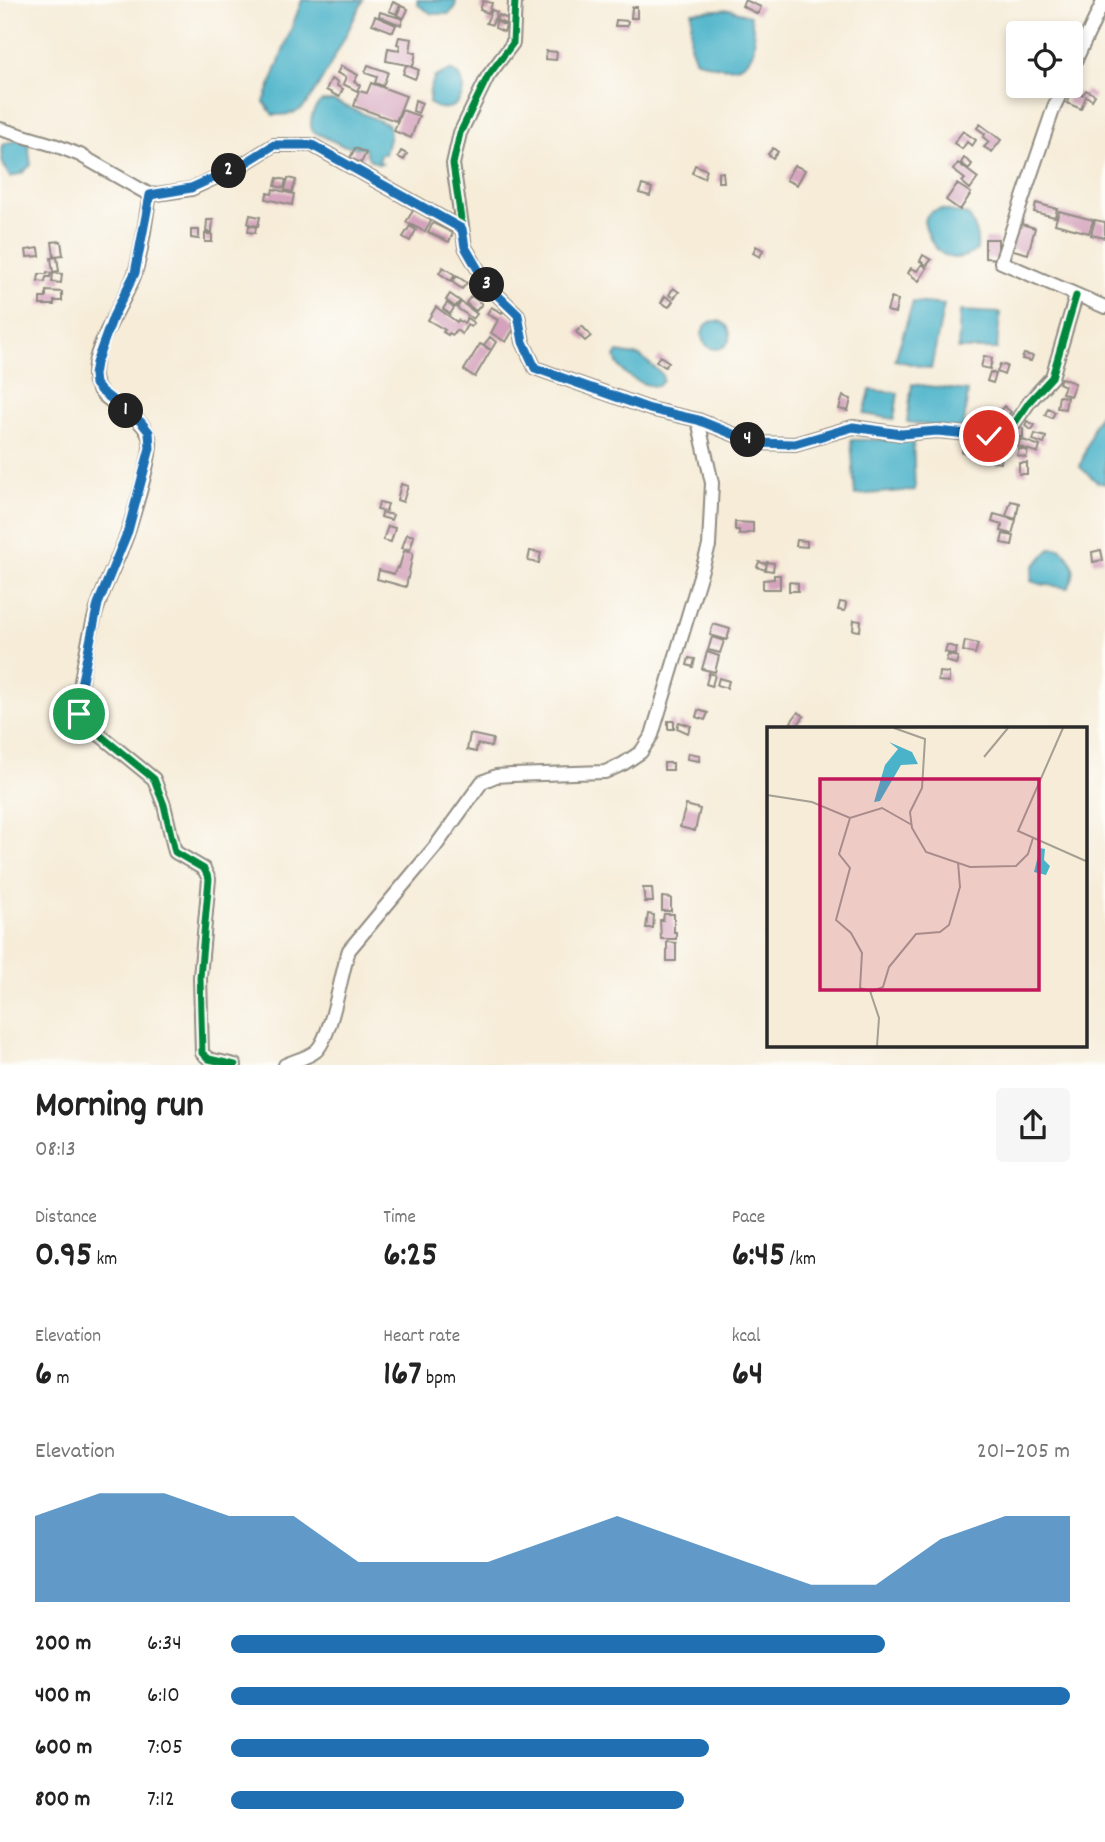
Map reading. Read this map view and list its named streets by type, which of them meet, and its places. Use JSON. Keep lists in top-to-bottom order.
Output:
{
  "page": {
    "pins": [
      "2",
      "3",
      "1",
      "4"
    ],
    "heading": ["Morning run", "08:13"],
    "stats": [
      ["Distance", "0.95 km"],
      ["Time", "6:25"],
      ["Pace", "6:45 /km"],
      ["Elevation", "6 m"],
      ["Heart rate", "167 bpm"],
      ["kcal", "64"]
    ],
    "chart": ["Elevation", "201–205 m"],
    "list": [
      {
        "name": "200 m",
        "note": "6:34"
      },
      {
        "name": "400 m",
        "note": "6:10"
      },
      {
        "name": "600 m",
        "note": "7:05"
      },
      {
        "name": "800 m",
        "note": "7:12"
      }
    ]
  }
}
